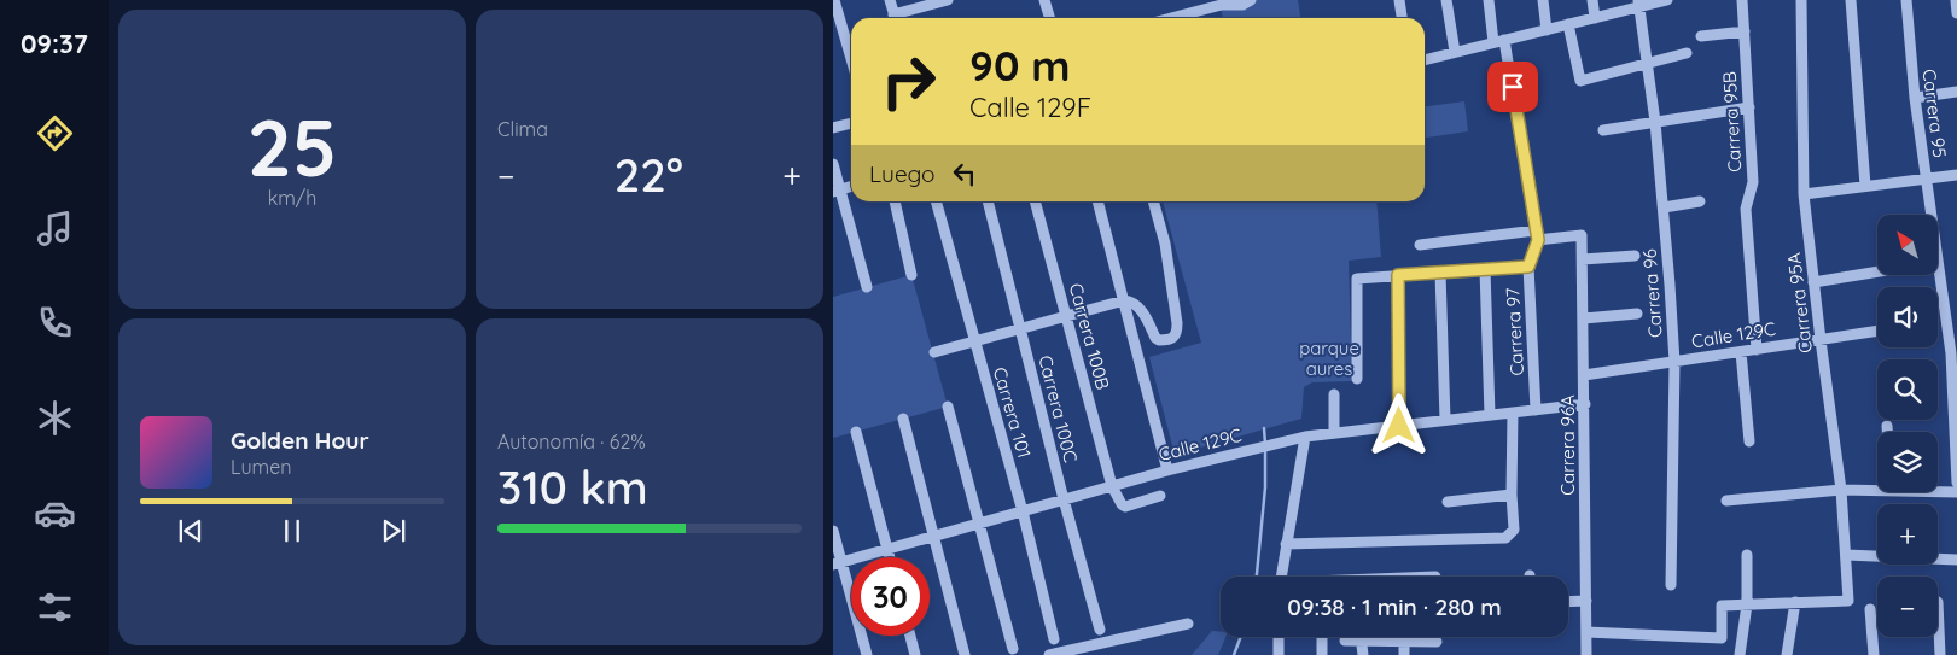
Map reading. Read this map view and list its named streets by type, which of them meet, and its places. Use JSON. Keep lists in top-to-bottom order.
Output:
{
  "streets": {
    "street": [
      "Carrera 95",
      "Carrera 95B",
      "Carrera 96",
      "Carrera 95A",
      "Carrera 97",
      "Calle 129C",
      "Carrera 100B",
      "Carrera 100C",
      "Carrera 101",
      "Carrera 96A"
    ]
  },
  "crossings": [
    ["Carrera 95B", "Calle 129C"],
    ["Carrera 96", "Calle 129C"],
    ["Carrera 95A", "Calle 129C"],
    ["Carrera 97", "Calle 129C"],
    ["Carrera 97", "Carrera 96A"],
    ["Calle 129C", "Carrera 100B"],
    ["Calle 129C", "Carrera 100C"],
    ["Calle 129C", "Carrera 101"],
    ["Calle 129C", "Carrera 96A"]
  ],
  "parks": ["parque aures"],
  "north": "top left",
  "page": {
    "tabs": "09:37",
    "tile": [
      ["25", "km/h"],
      "Clima",
      ["Autonomía · 62%", "310 km"]
    ],
    "turn": ["90 m", "Calle 129F"],
    "then": "Luego",
    "heat": ["−", "22°", "+"],
    "map_buttons": ["+", "−"],
    "song": ["Golden Hour", "Lumen"],
    "limit": "30",
    "trip": "09:38 · 1 min · 280 m"
  }
}
